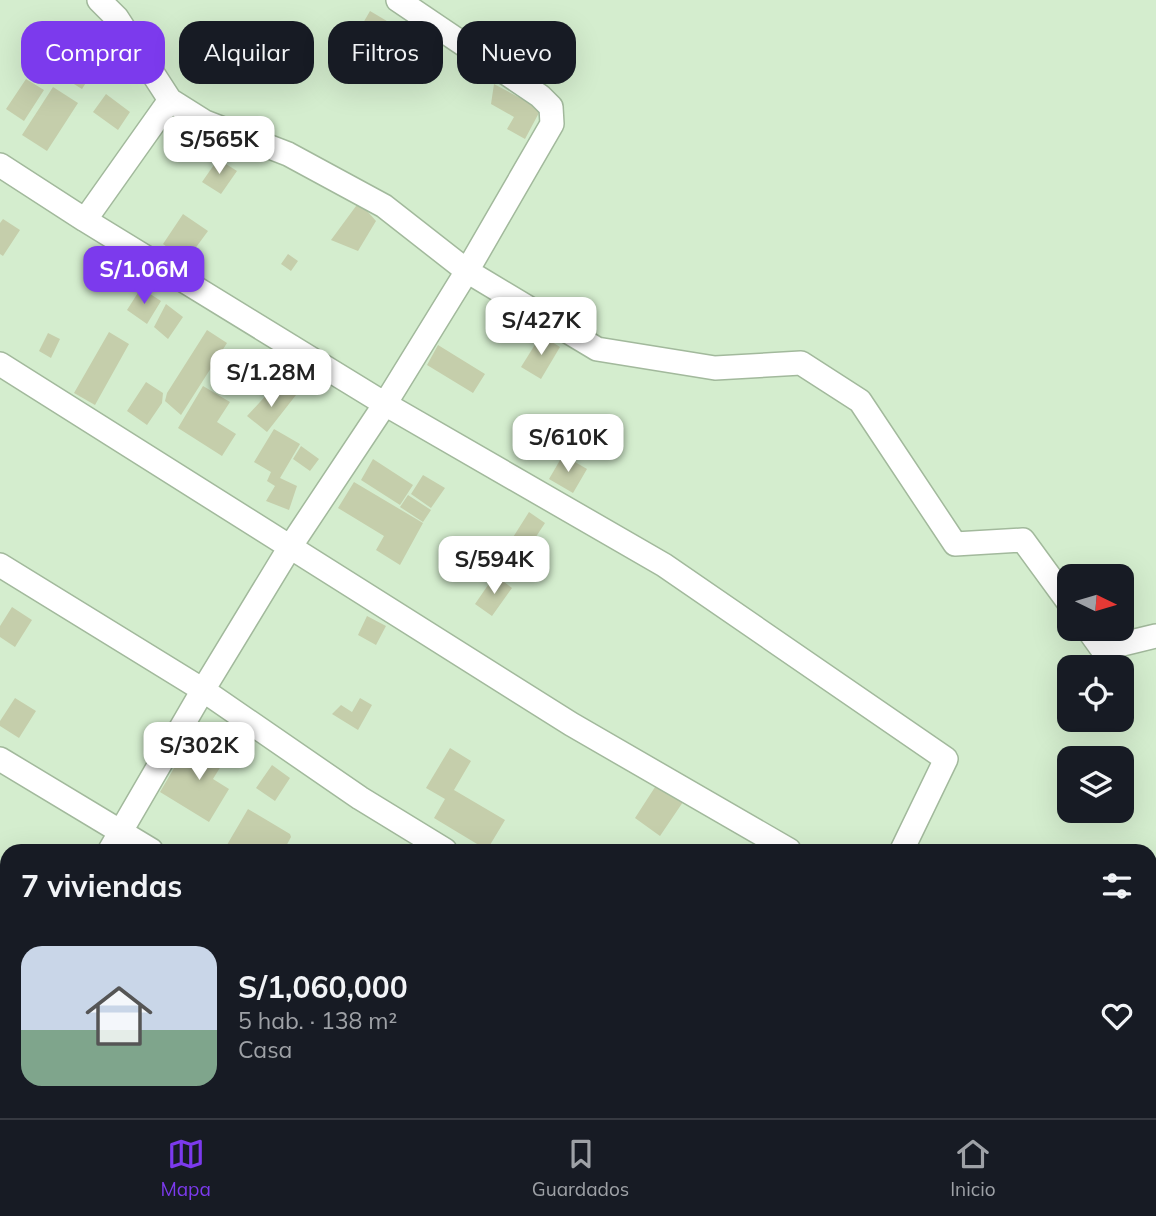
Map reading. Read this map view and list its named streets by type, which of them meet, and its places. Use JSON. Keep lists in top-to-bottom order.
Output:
{
  "north": "right",
  "page": {
    "chip": [
      "Comprar",
      "Alquilar",
      "Filtros",
      "Nuevo"
    ],
    "price": [
      "S/565K",
      "S/1.06M",
      "S/427K",
      "S/1.28M",
      "S/610K",
      "S/594K",
      "S/302K"
    ],
    "heading": "7 viviendas",
    "list": [
      {
        "name": "S/1,060,000",
        "note": "5 hab. · 138 m² · Casa"
      }
    ],
    "tabs": ["Mapa", "Guardados", "Inicio"]
  }
}
